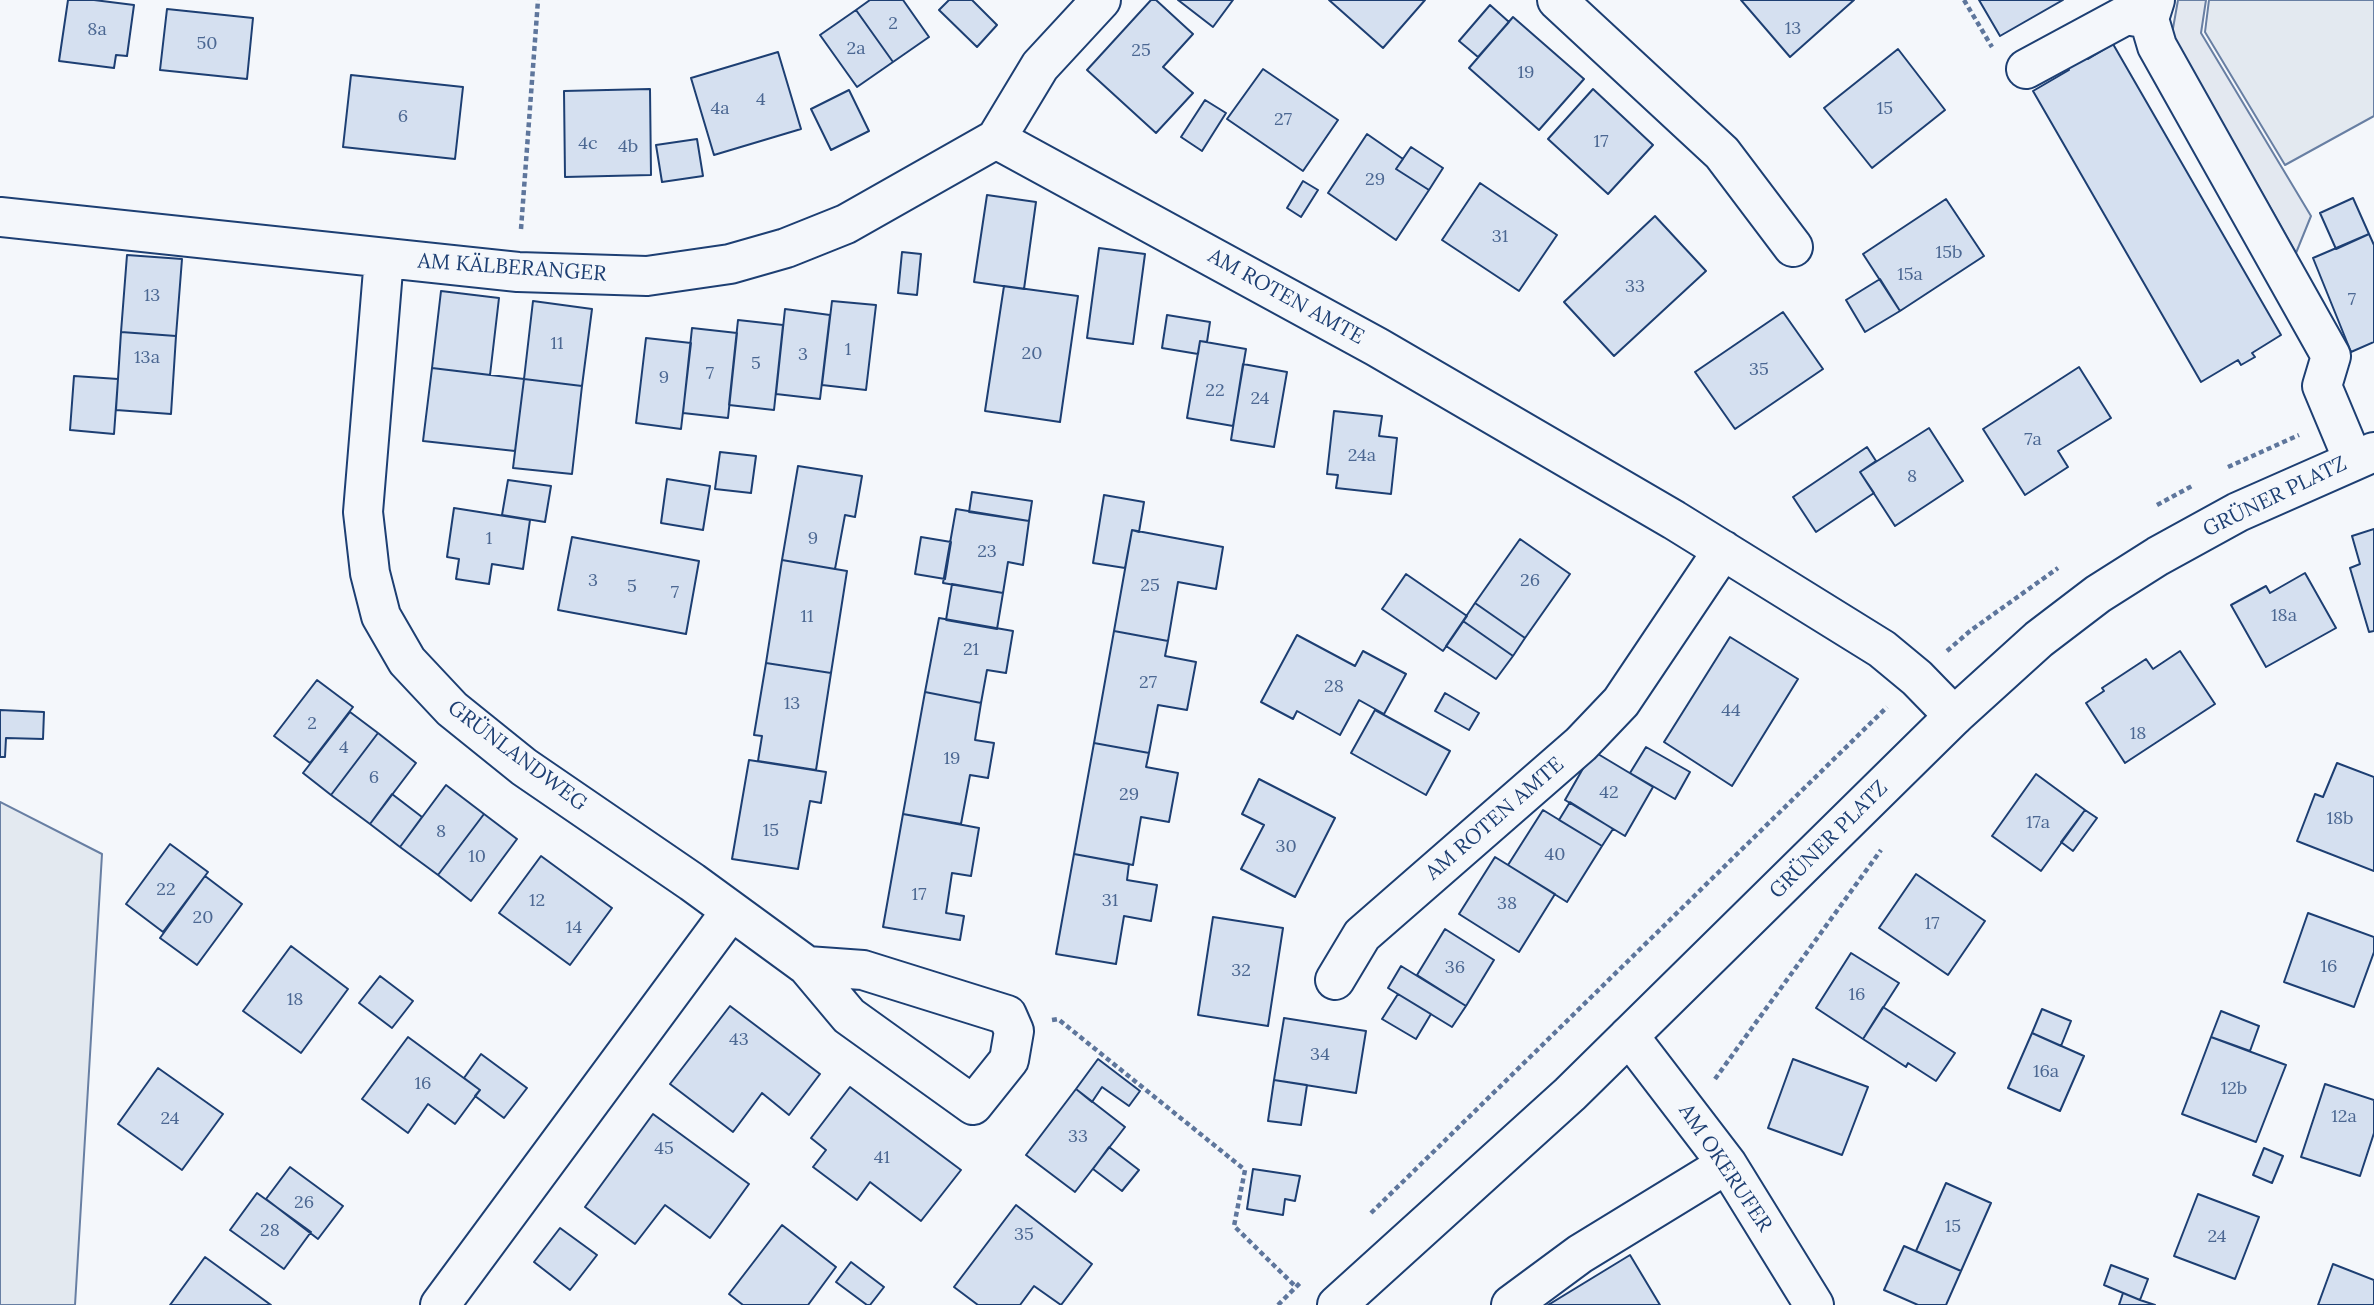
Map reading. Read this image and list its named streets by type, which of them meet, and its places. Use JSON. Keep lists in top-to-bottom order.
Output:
{
  "streets": {
    "street": [
      "AM KÄLBERANGER",
      "AM ROTEN AMTE",
      "GRÜNER PLATZ",
      "GRÜNLANDWEG",
      "AM OKERUFER"
    ]
  },
  "crossings": [
    ["AM KÄLBERANGER", "AM ROTEN AMTE"],
    ["AM KÄLBERANGER", "GRÜNLANDWEG"],
    ["AM ROTEN AMTE", "GRÜNER PLATZ"],
    ["GRÜNER PLATZ", "AM OKERUFER"]
  ],
  "house_numbers": [
    "2",
    "13",
    "8a",
    "50",
    "2a",
    "25",
    "19",
    "4",
    "4a",
    "15",
    "6",
    "27",
    "17",
    "4c",
    "4b",
    "29",
    "31",
    "15b",
    "15a",
    "33",
    "13",
    "7",
    "11",
    "1",
    "20",
    "3",
    "13a",
    "5",
    "35",
    "7",
    "9",
    "22",
    "24",
    "7a",
    "24a",
    "8",
    "1",
    "9",
    "23",
    "3",
    "26",
    "25",
    "5",
    "7",
    "18a",
    "11",
    "21",
    "27",
    "28",
    "13",
    "44",
    "2",
    "18",
    "4",
    "19",
    "6",
    "42",
    "29",
    "18b",
    "17a",
    "15",
    "8",
    "30",
    "40",
    "10",
    "22",
    "17",
    "12",
    "31",
    "38",
    "20",
    "17",
    "14",
    "16",
    "36",
    "32",
    "16",
    "18",
    "43",
    "34",
    "16a",
    "16",
    "12b",
    "12a",
    "24",
    "33",
    "45",
    "41",
    "26",
    "15",
    "28",
    "35",
    "24"
  ]
}
